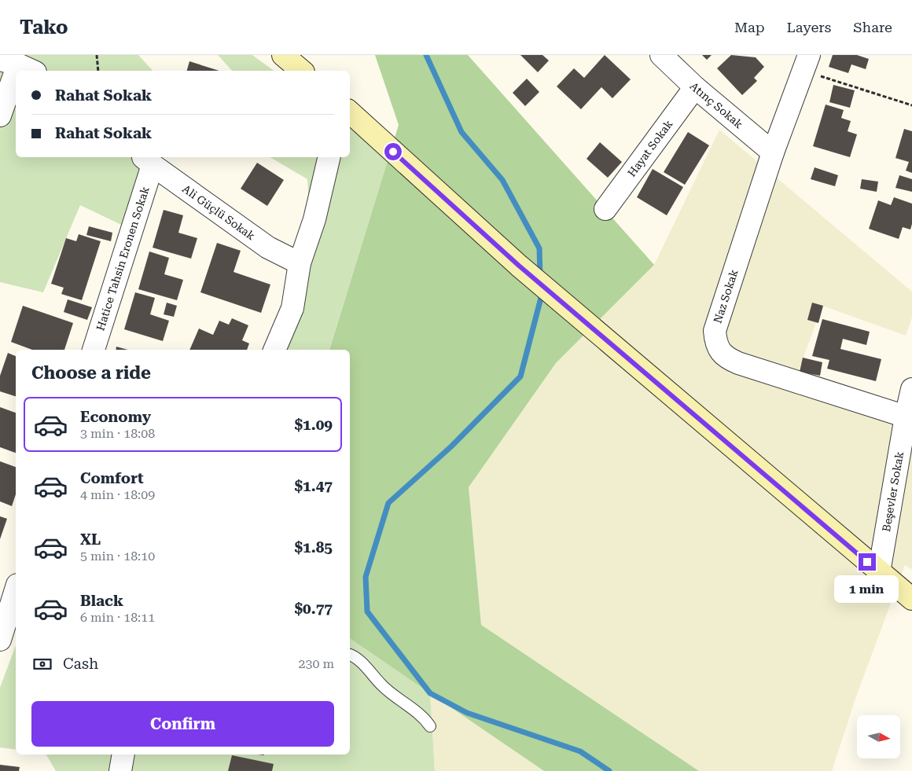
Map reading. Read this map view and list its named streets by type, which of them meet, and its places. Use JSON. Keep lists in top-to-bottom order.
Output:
{
  "streets": {
    "street": [
      "Atınç Sokak",
      "Hayat Sokak",
      "Ali Güçlü Sokak",
      "Hatice Tahsin Eronen Sokak",
      "Naz Sokak",
      "Beşevler Sokak"
    ]
  },
  "crossings": [
    ["Atınç Sokak", "Hayat Sokak"],
    ["Atınç Sokak", "Naz Sokak"],
    ["Ali Güçlü Sokak", "Hatice Tahsin Eronen Sokak"],
    ["Naz Sokak", "Beşevler Sokak"]
  ],
  "north": "right",
  "page": {
    "header": "Tako",
    "nav": ["Map", "Layers", "Share"],
    "banner": ["Rahat Sokak", "Rahat Sokak"],
    "heading": "Choose a ride",
    "list": [
      {
        "name": "Economy",
        "note": "3 min · 18:08",
        "value": "$1.09"
      },
      {
        "name": "Comfort",
        "note": "4 min · 18:09",
        "value": "$1.47"
      },
      {
        "name": "XL",
        "note": "5 min · 18:10",
        "value": "$1.85"
      },
      {
        "name": "Black",
        "note": "6 min · 18:11",
        "value": "$0.77"
      }
    ],
    "bubble": "1 min",
    "pay": ["Cash", "230 m"],
    "buttons": "Confirm"
  }
}
